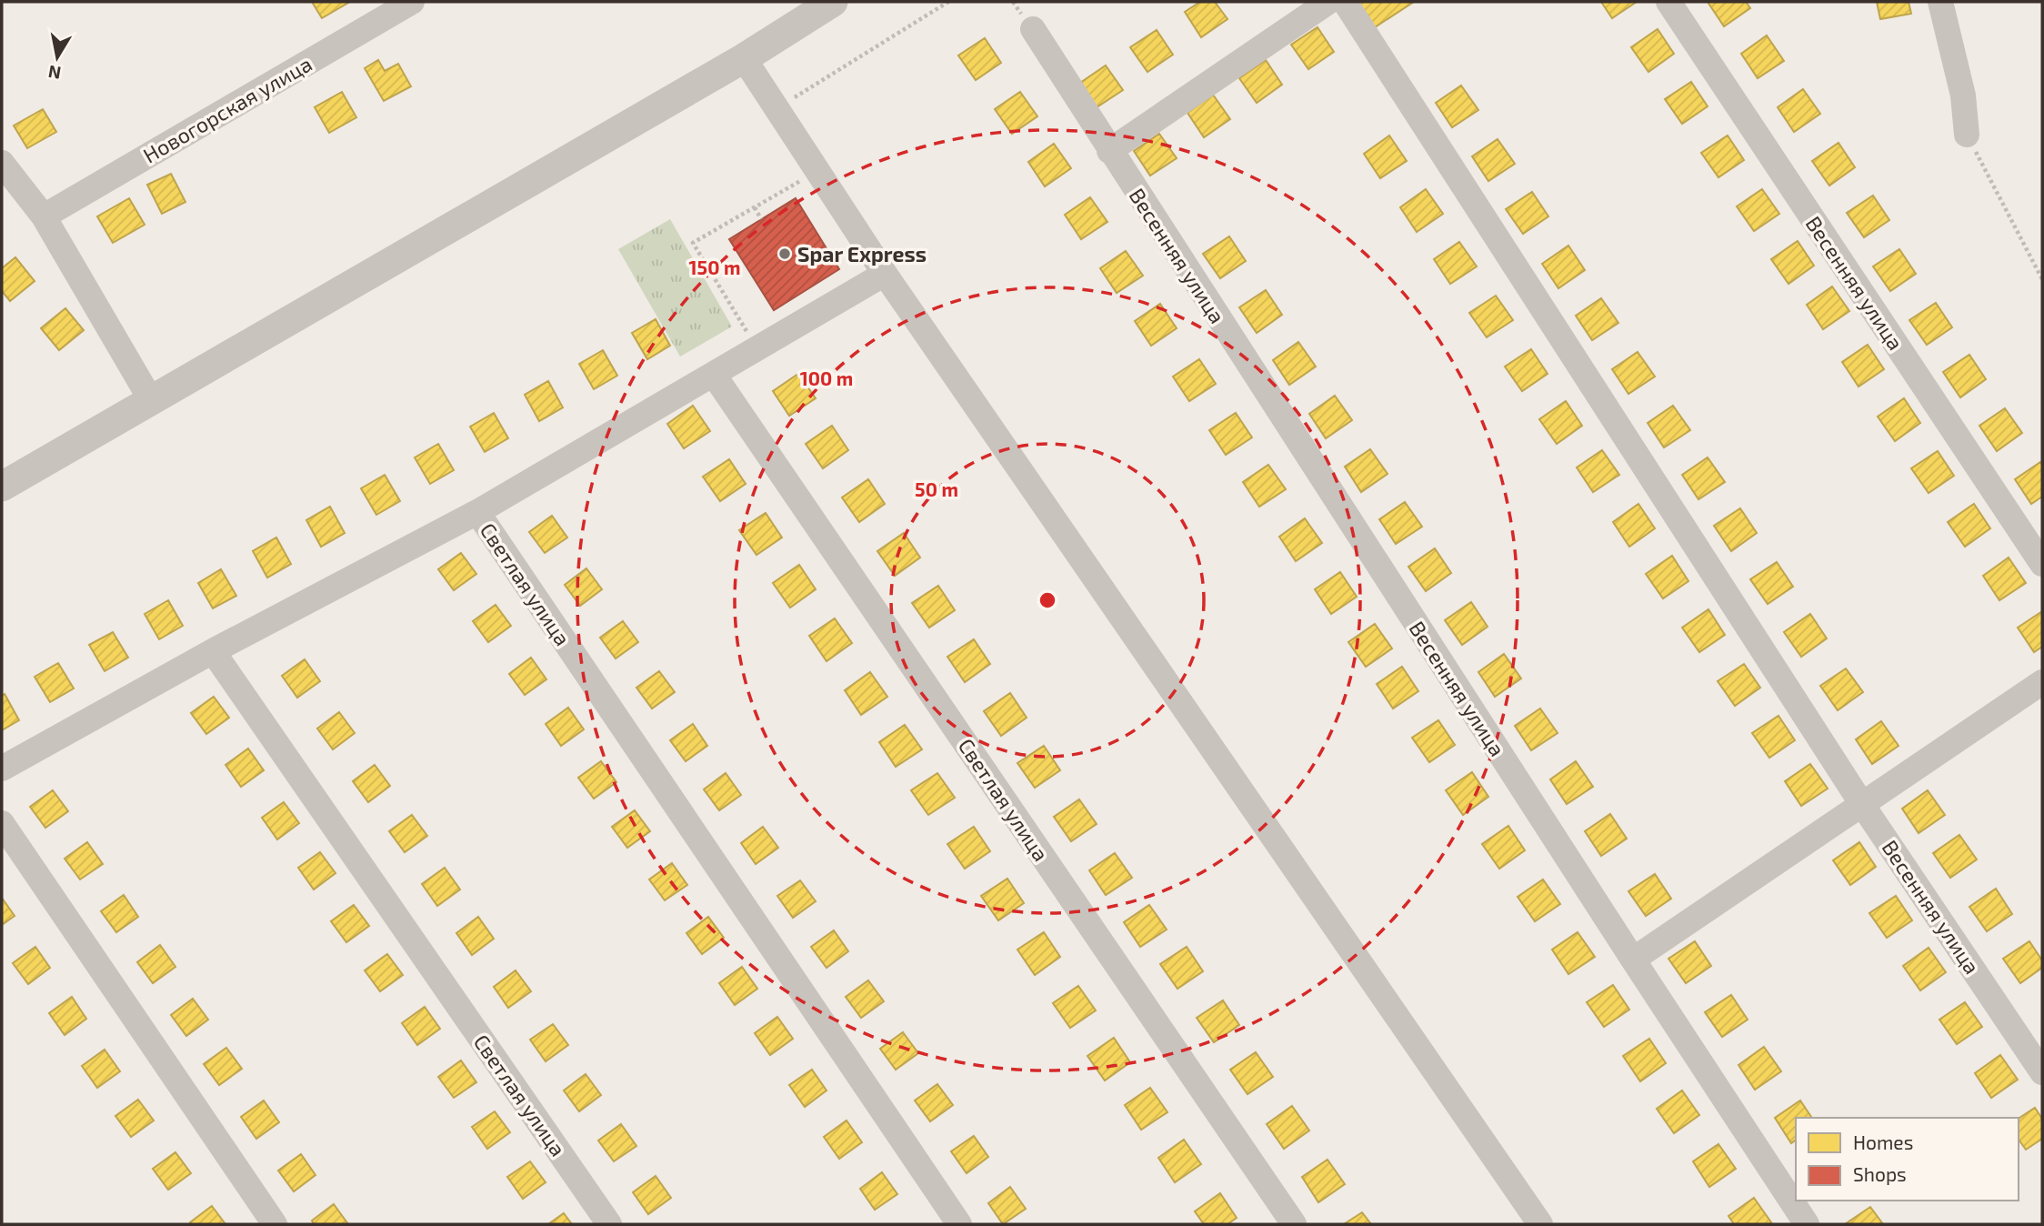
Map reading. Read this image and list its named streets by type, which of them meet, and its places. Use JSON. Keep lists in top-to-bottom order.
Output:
{
  "streets": {
    "street": ["Новогорская улица", "Весенняя улица", "Светлая улица"]
  },
  "places": ["Spar Express"],
  "legend": ["Homes", "Shops"],
  "north": "bottom",
  "rings": ["150 m", "100 m", "50 m"]
}
